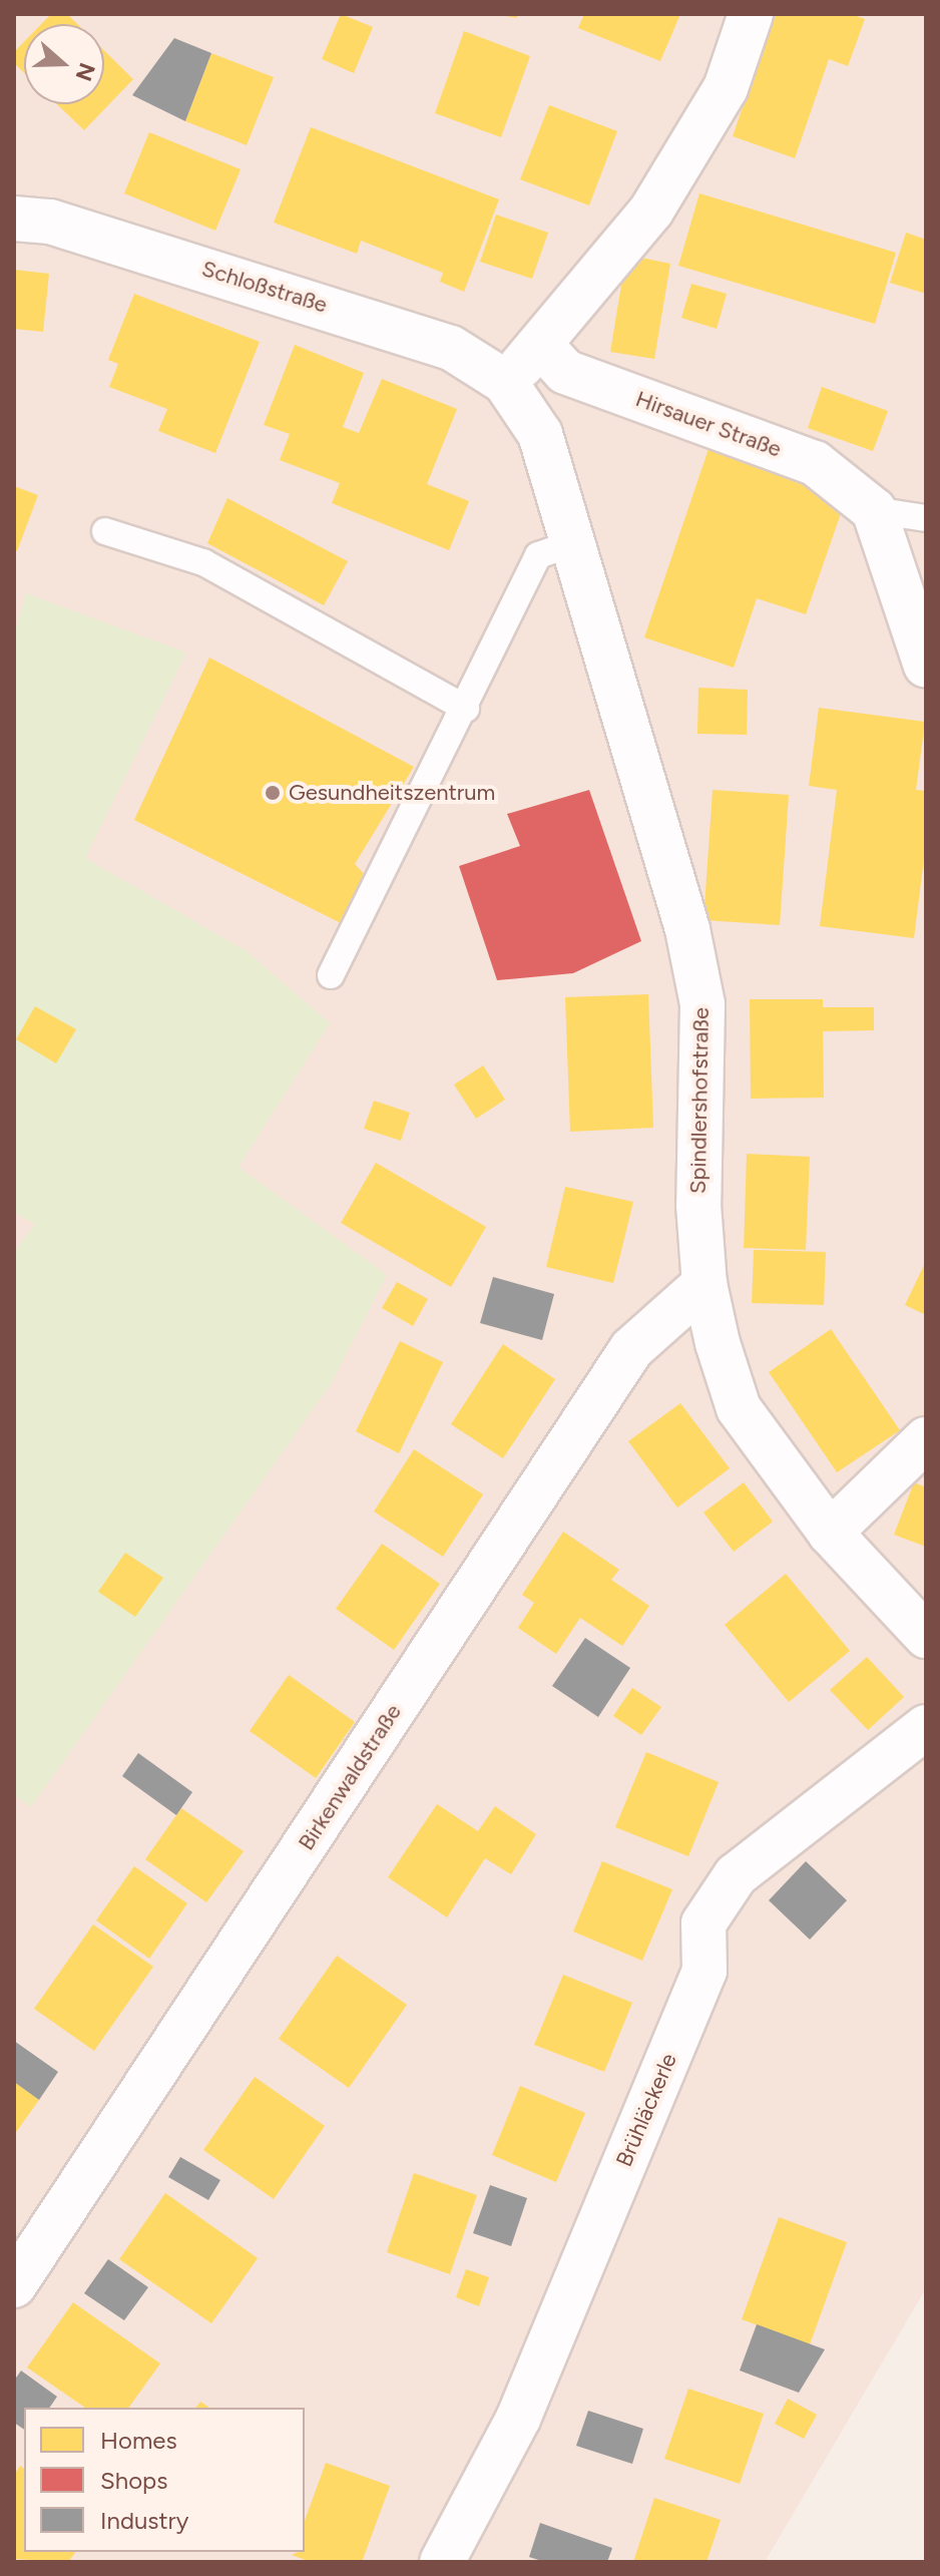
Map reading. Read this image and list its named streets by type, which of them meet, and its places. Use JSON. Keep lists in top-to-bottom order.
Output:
{
  "streets": {
    "street": [
      "Schloßstraße",
      "Hirsauer Straße",
      "Spindlershofstraße",
      "Birkenwaldstraße",
      "Brühläckerle"
    ]
  },
  "crossings": [
    ["Schloßstraße", "Spindlershofstraße"],
    ["Spindlershofstraße", "Birkenwaldstraße"]
  ],
  "places": ["Gesundheitszentrum"],
  "legend": ["Homes", "Shops", "Industry"],
  "north": "right"
}
